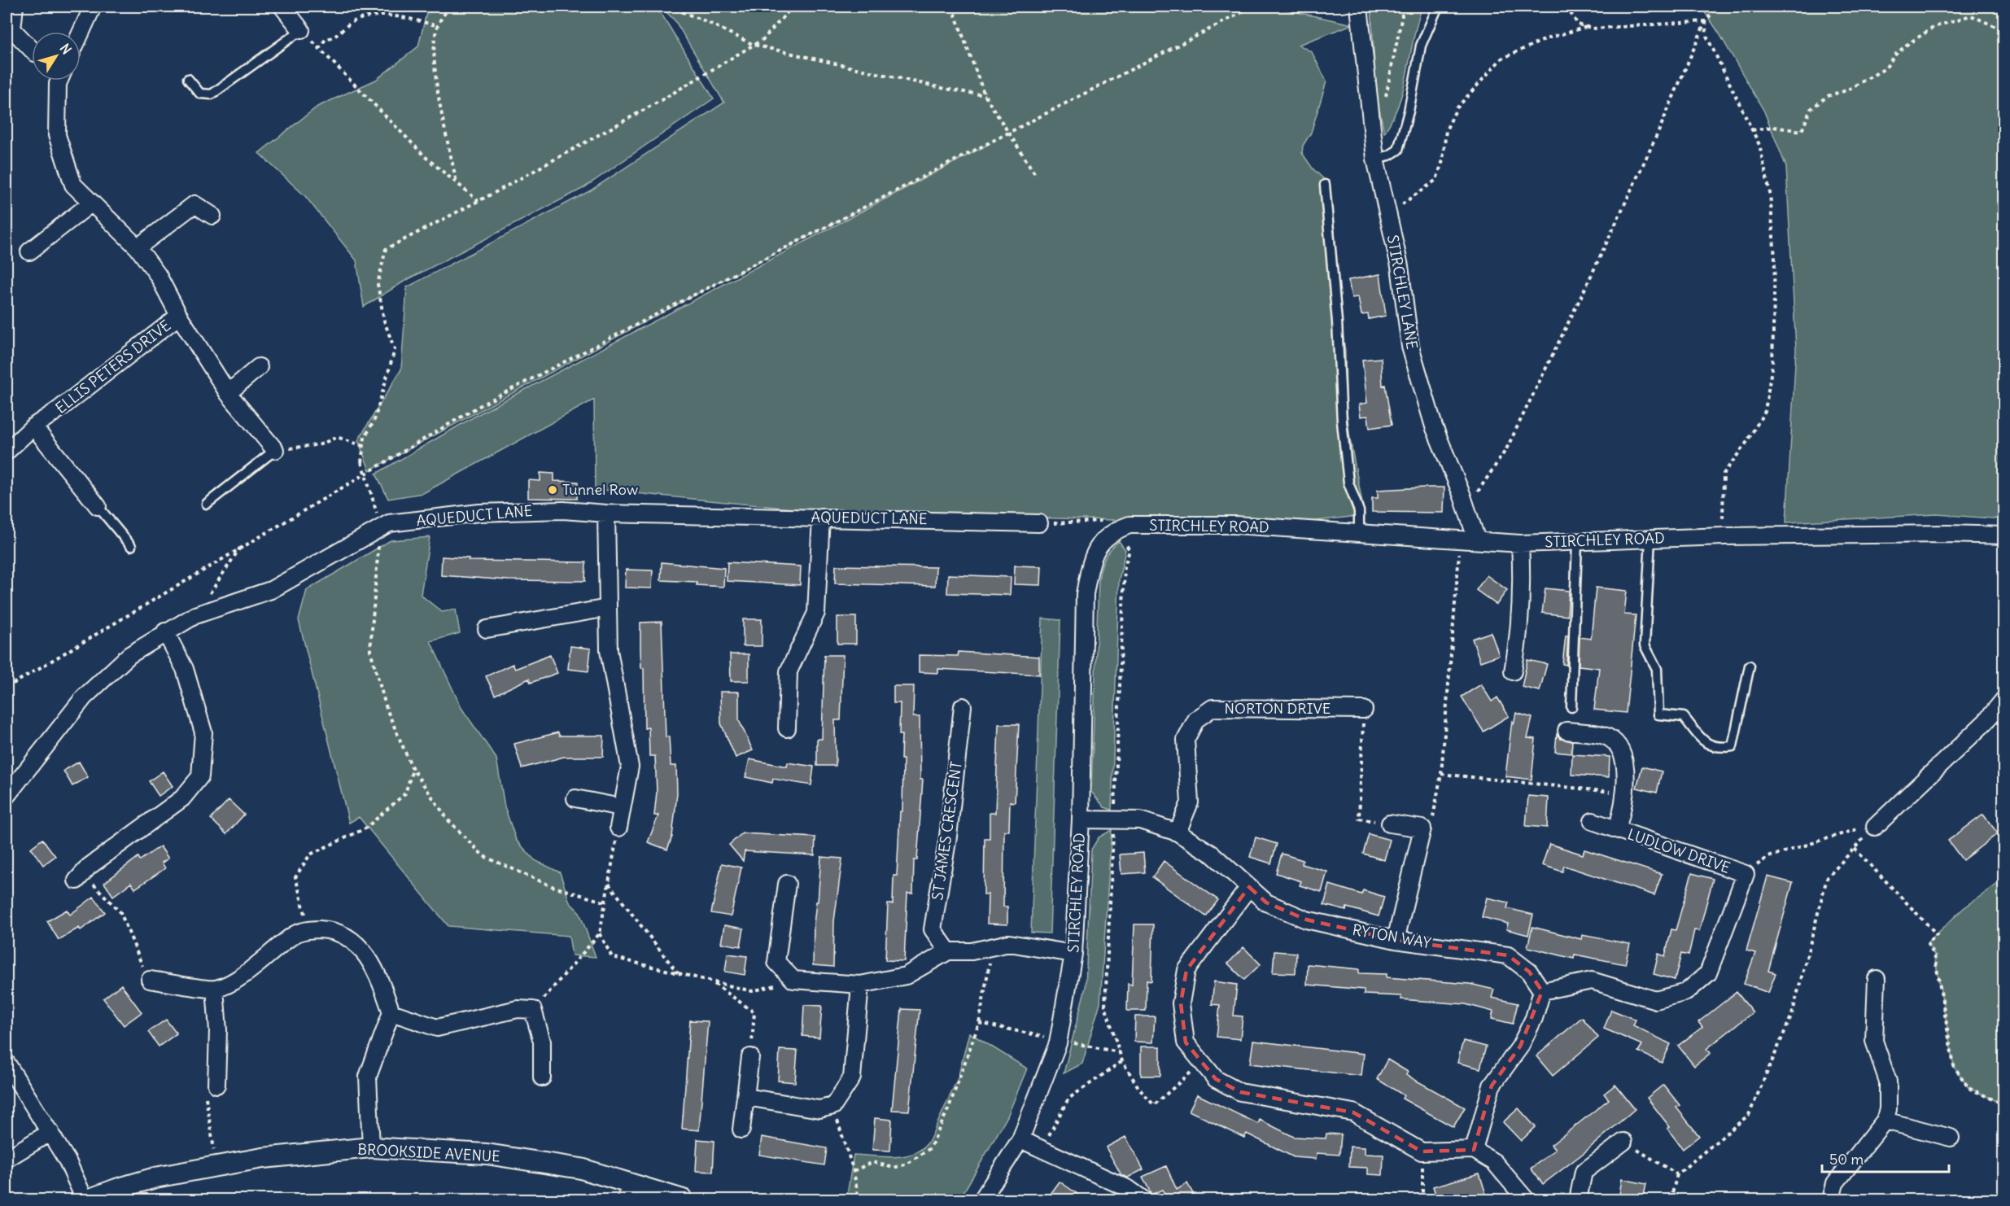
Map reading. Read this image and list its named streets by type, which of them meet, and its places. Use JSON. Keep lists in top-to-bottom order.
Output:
{
  "streets": {
    "street": [
      "STIRCHLEY LANE",
      "ELLIS PETERS DRIVE",
      "AQUEDUCT LANE",
      "STIRCHLEY ROAD",
      "NORTON DRIVE",
      "ST JAMES CRESCENT",
      "LUDLOW DRIVE",
      "RYTON WAY",
      "BROOKSIDE AVENUE"
    ]
  },
  "crossings": [
    ["STIRCHLEY LANE", "STIRCHLEY ROAD"],
    ["STIRCHLEY ROAD", "RYTON WAY"],
    ["NORTON DRIVE", "RYTON WAY"],
    ["LUDLOW DRIVE", "RYTON WAY"]
  ],
  "places": ["Tunnel Row"],
  "scale_bar": "50 m",
  "north": "top right"
}
